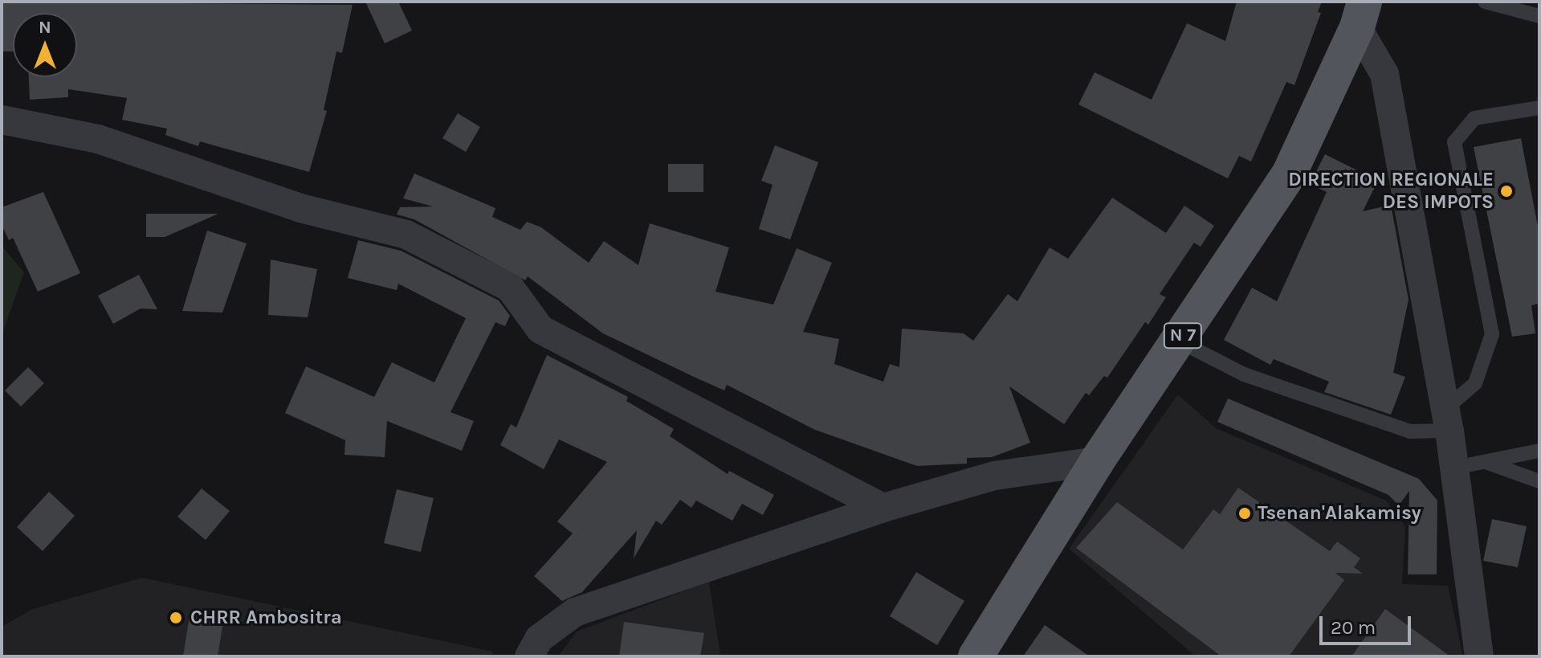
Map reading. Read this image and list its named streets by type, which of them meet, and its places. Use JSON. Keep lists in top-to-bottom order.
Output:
{
  "streets": {
    "main road": ["N 7"]
  },
  "places": ["DIRECTION REGIONALE DES IMPOTS", "Tsenan'Alakamisy", "CHRR Ambositra"],
  "scale_bar": "20 m",
  "north": "top"
}
